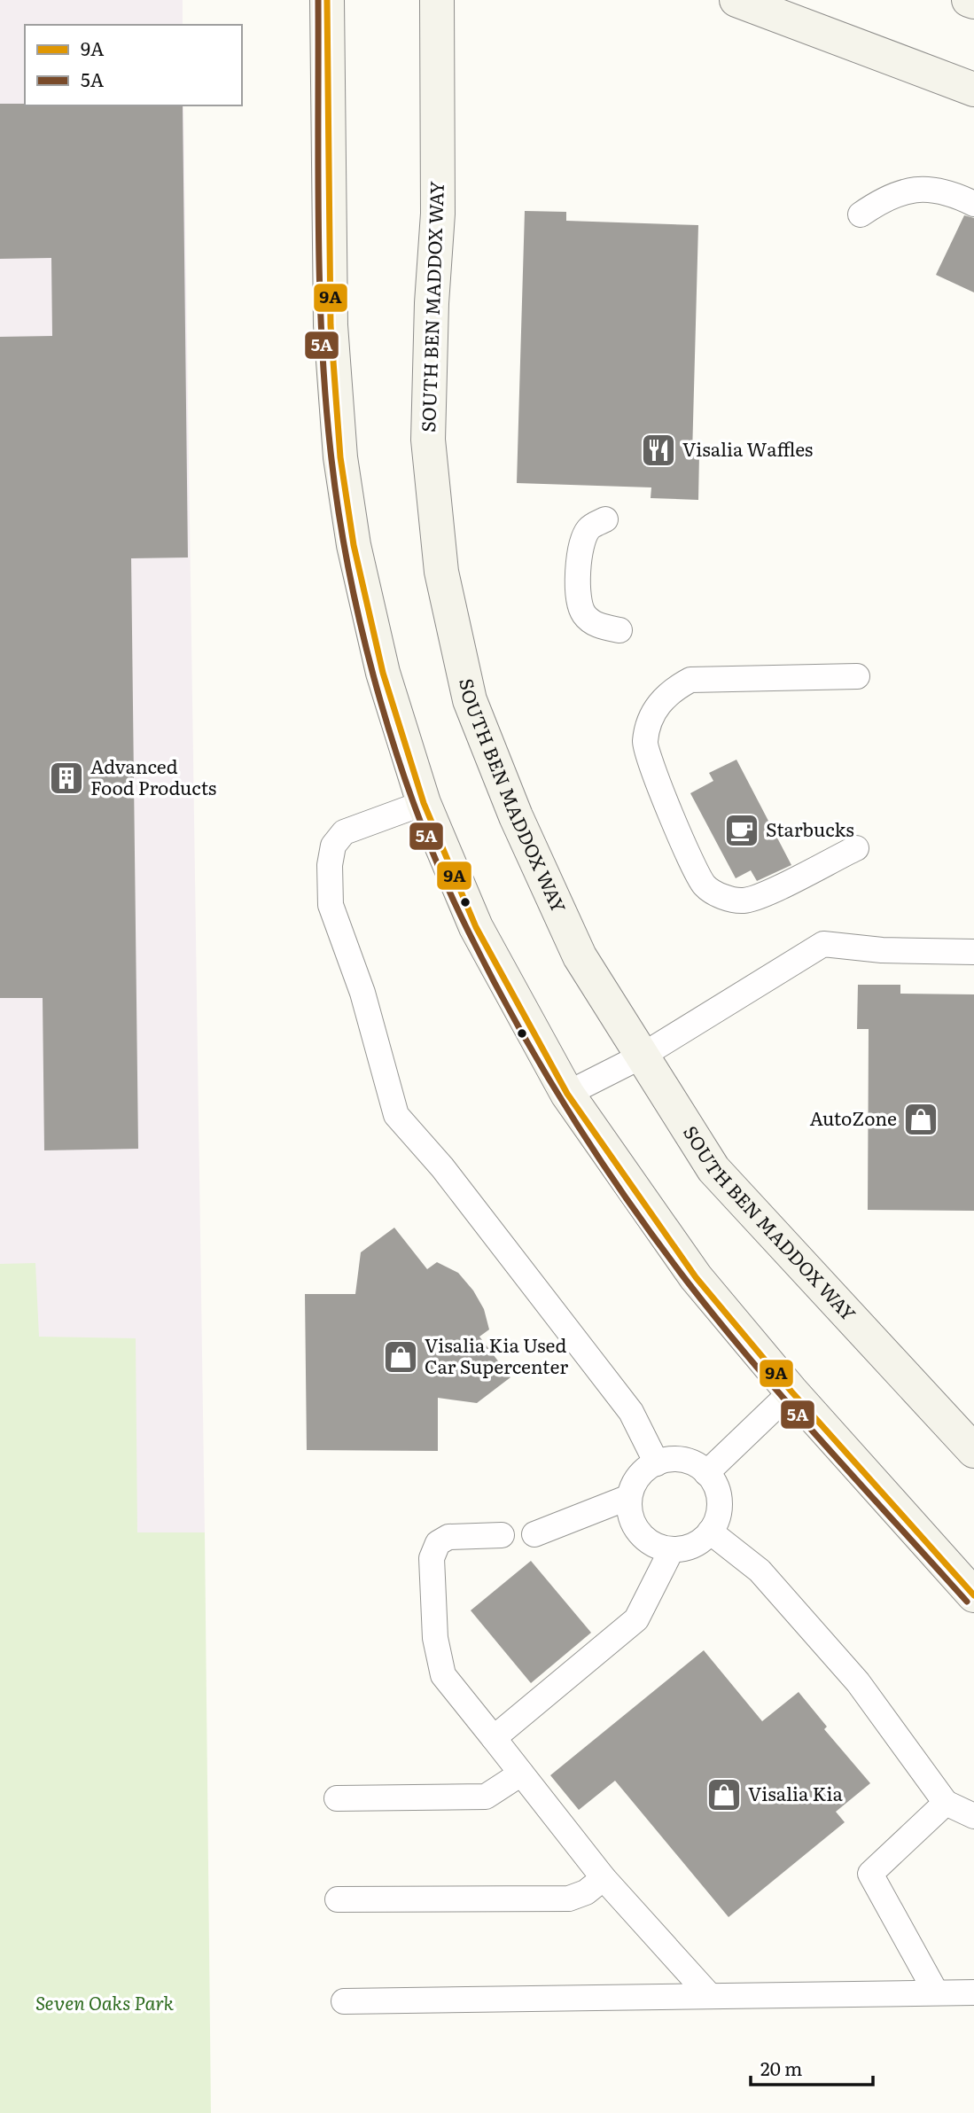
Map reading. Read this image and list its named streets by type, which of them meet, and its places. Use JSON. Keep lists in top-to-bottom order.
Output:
{
  "streets": {
    "main road": ["SOUTH BEN MADDOX WAY"]
  },
  "parks": ["Seven Oaks Park"],
  "places": {
    "restaurant": ["Visalia Waffles"],
    "building": ["Advanced Food Products"],
    "cafe": ["Starbucks"],
    "shop": ["AutoZone", "Visalia Kia Used Car Supercenter", "Visalia Kia"]
  },
  "lines": ["transit line 9A", "transit line 5A"],
  "legend": ["9A", "5A"],
  "scale_bar": "20 m"
}
